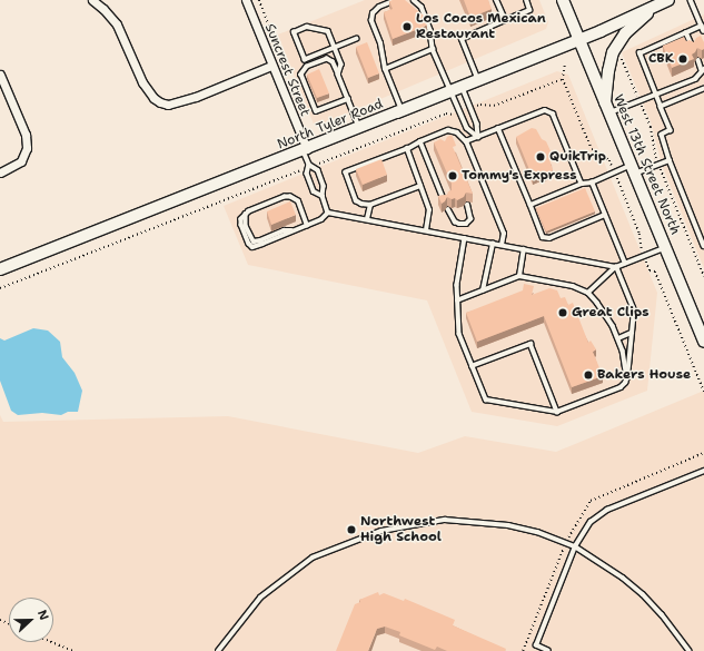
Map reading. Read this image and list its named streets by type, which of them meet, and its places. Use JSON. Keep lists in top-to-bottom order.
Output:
{
  "streets": {
    "main road": ["North Tyler Road", "West 13th Street North"],
    "street": ["Suncrest Street"]
  },
  "crossings": [
    ["Suncrest Street", "North Tyler Road"],
    ["North Tyler Road", "West 13th Street North"]
  ],
  "places": [
    "Los Cocos Mexican Restaurant",
    "CBK",
    "QuikTrip",
    "Tommy's Express",
    "Great Clips",
    "Bakers House",
    "Northwest High School"
  ],
  "north": "right"
}
